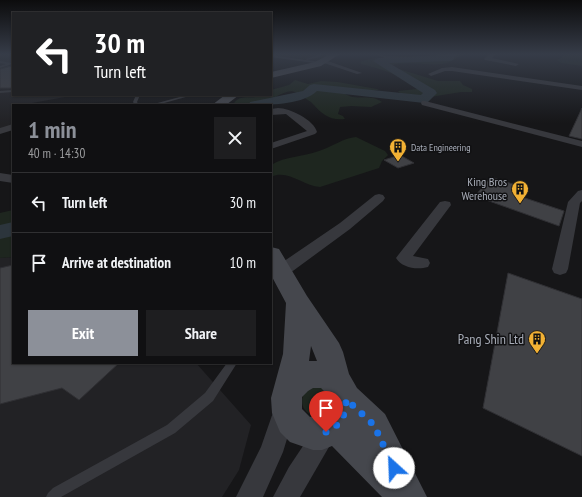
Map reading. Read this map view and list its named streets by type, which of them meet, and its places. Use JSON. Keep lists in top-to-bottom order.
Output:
{
  "places": {
    "building": ["Data Engineering", "King Bros Werehouse", "Pang Shin Ltd"]
  },
  "page": {
    "turn": ["30 m", "Turn left"],
    "heading": ["1 min", "40 m · 14:30"],
    "list": [
      {
        "name": "Turn left",
        "value": "30 m"
      },
      {
        "name": "Arrive at destination",
        "value": "10 m"
      }
    ],
    "buttons": ["Exit", "Share"]
  }
}
